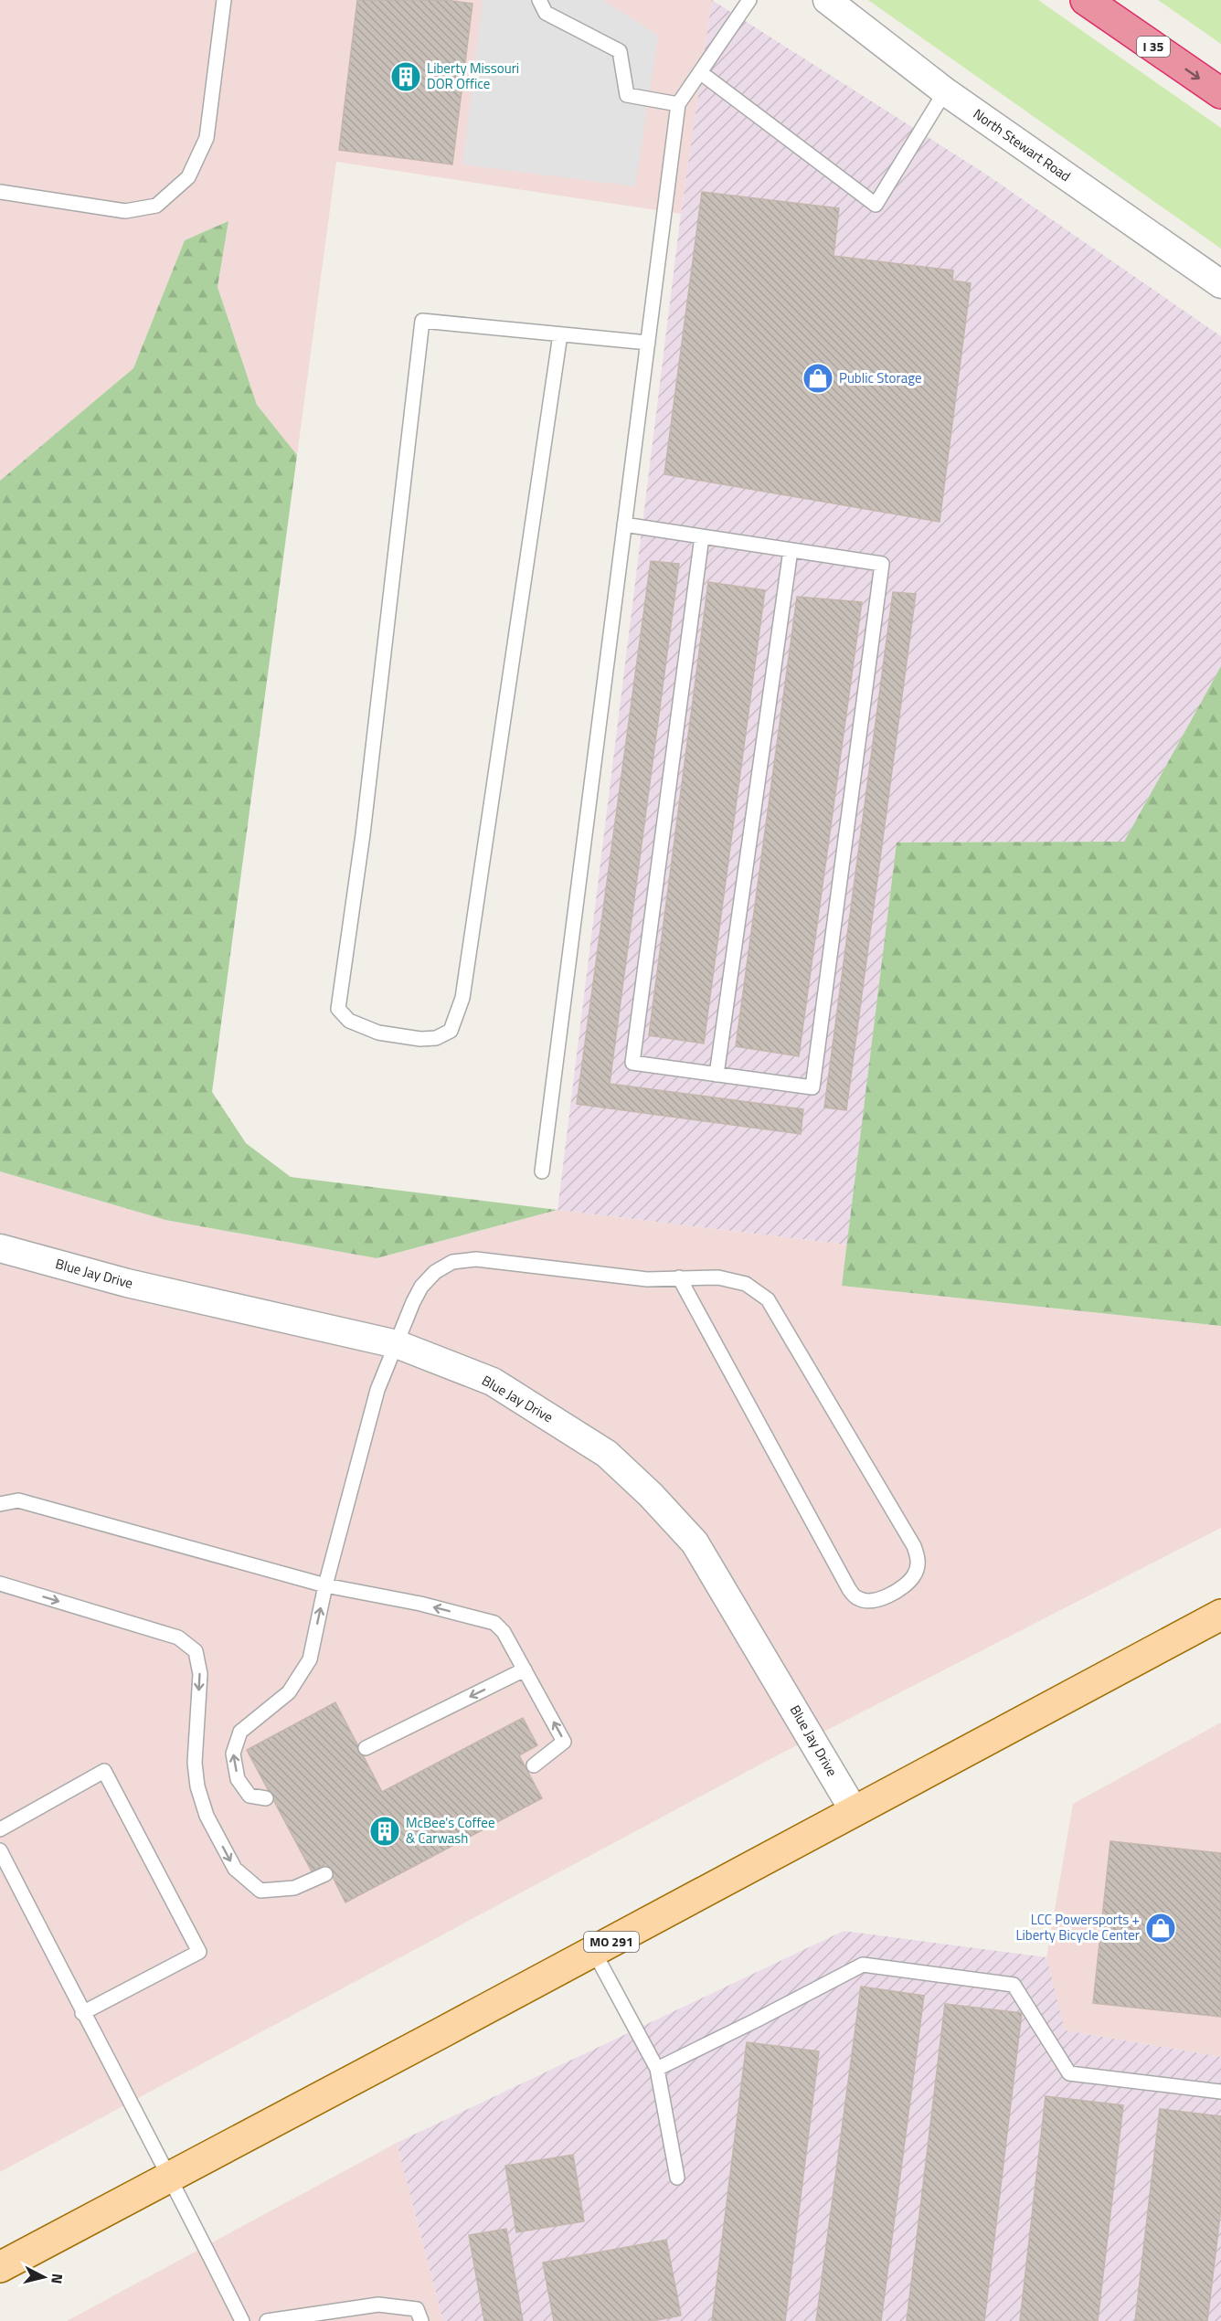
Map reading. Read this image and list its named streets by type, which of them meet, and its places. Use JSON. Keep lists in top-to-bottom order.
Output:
{
  "streets": {
    "highway": ["I 35"],
    "main road": ["MO 291"],
    "street": ["North Stewart Road", "Blue Jay Drive"]
  },
  "crossings": [
    ["Blue Jay Drive", "MO 291"]
  ],
  "places": {
    "building": ["Liberty Missouri DOR Office", "McBee's Coffee & Carwash"],
    "shop": ["Public Storage", "LCC Powersports + Liberty Bicycle Center"]
  },
  "north": "right"
}
